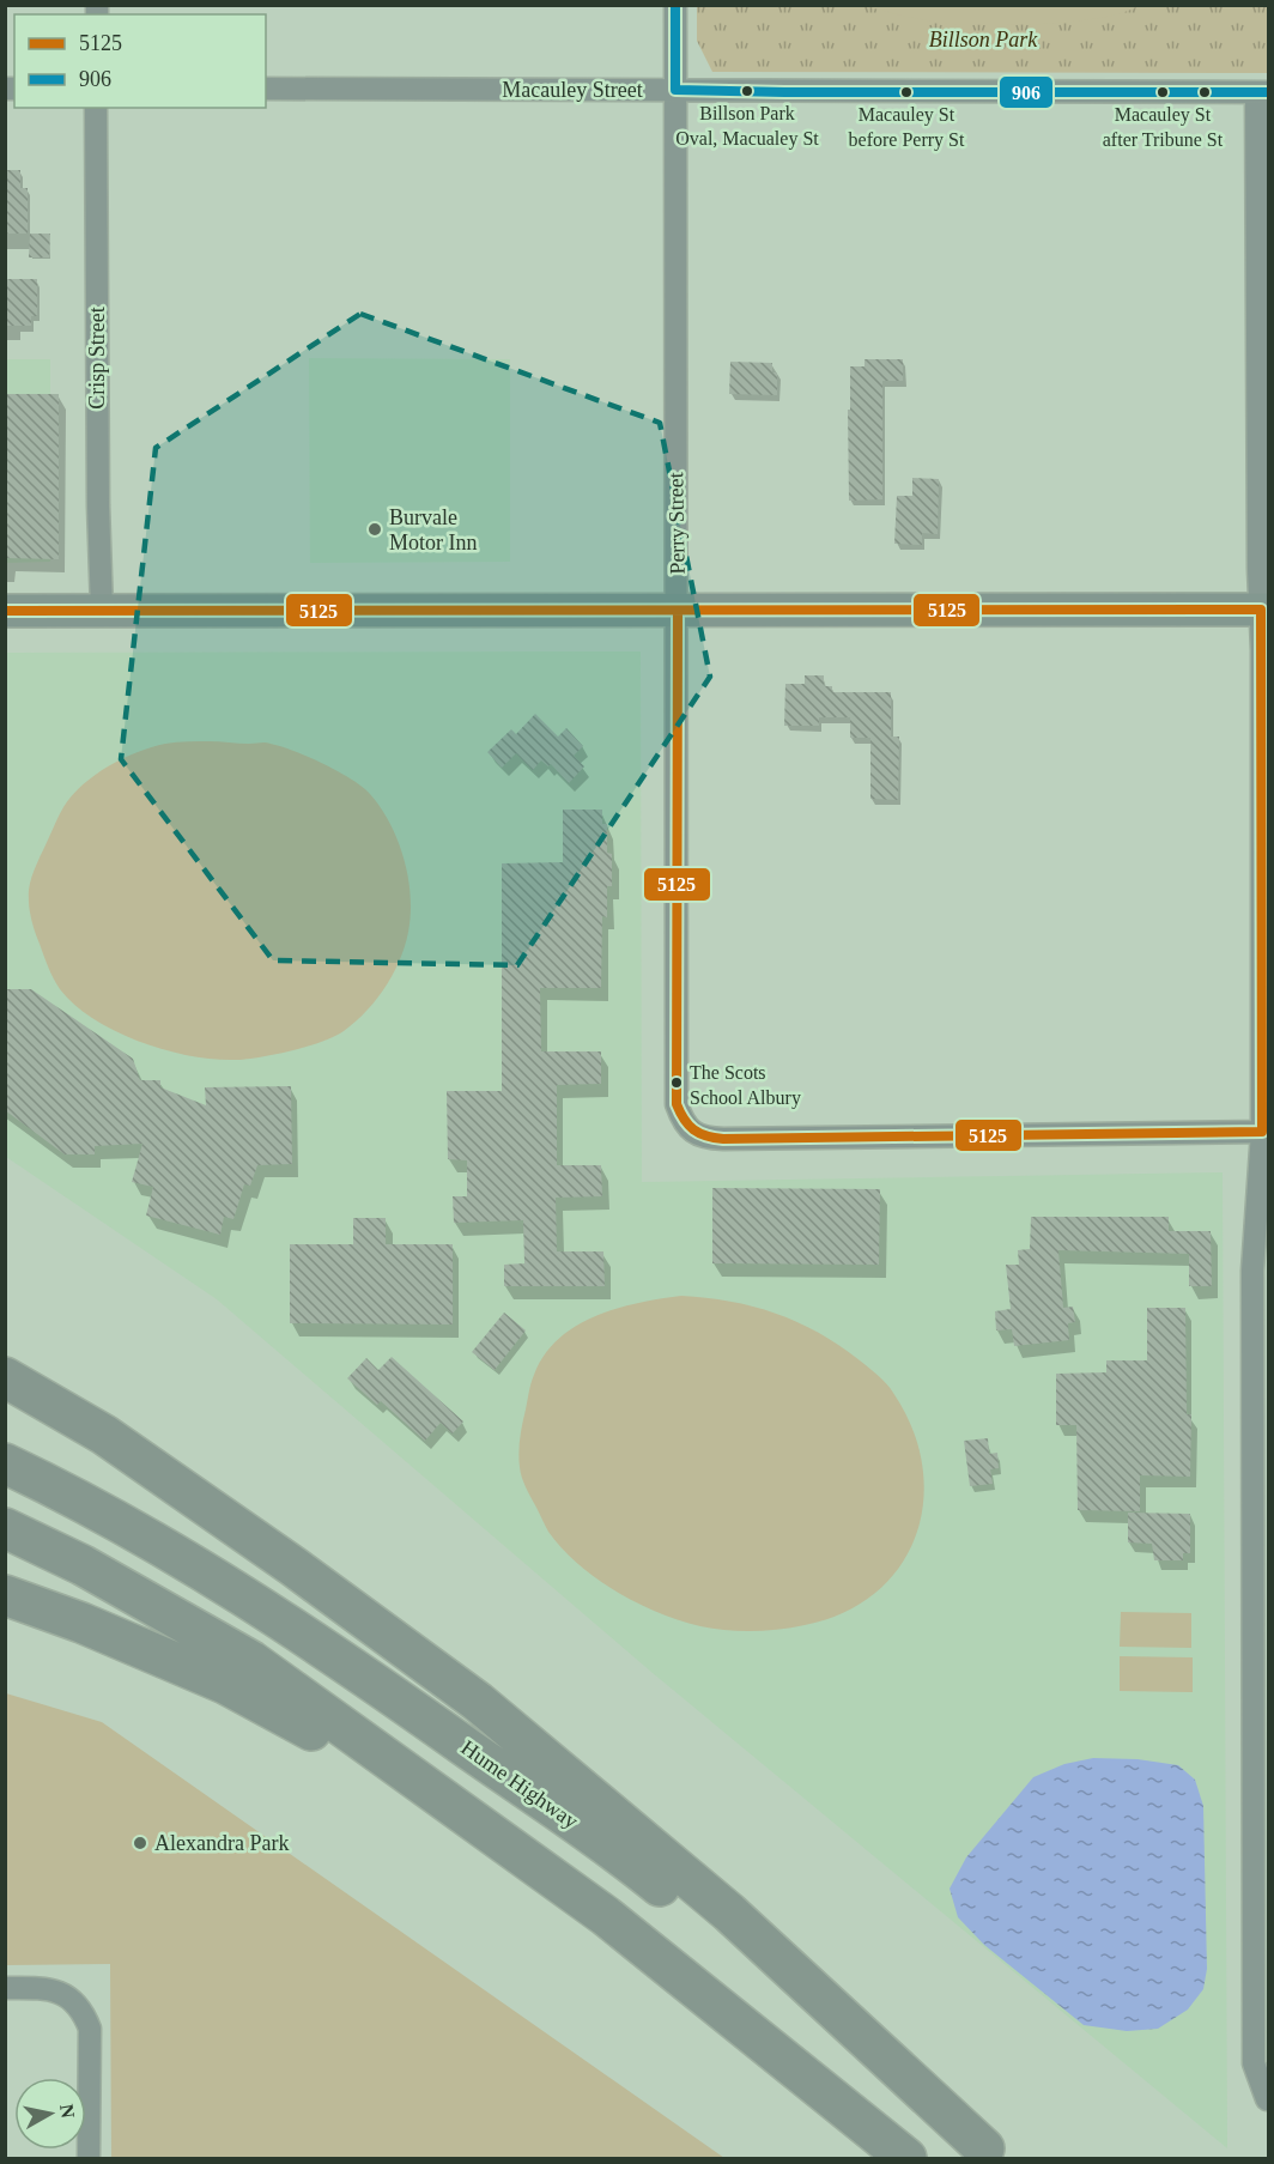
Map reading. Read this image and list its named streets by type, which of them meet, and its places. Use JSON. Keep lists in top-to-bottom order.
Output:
{
  "streets": {
    "highway": ["Hume Highway"],
    "street": ["Macauley Street", "Crisp Street", "Perry Street"]
  },
  "crossings": [
    ["Macauley Street", "Perry Street"]
  ],
  "parks": ["Billson Park"],
  "places": [
    "Billson Park Oval, Macualey St",
    "Macauley St before Perry St",
    "Macauley St after Tribune St",
    "Burvale Motor Inn",
    "The Scots School Albury",
    "Alexandra Park"
  ],
  "lines": ["transit line 906", "transit line 5125"],
  "legend": ["5125", "906"],
  "north": "right"
}
